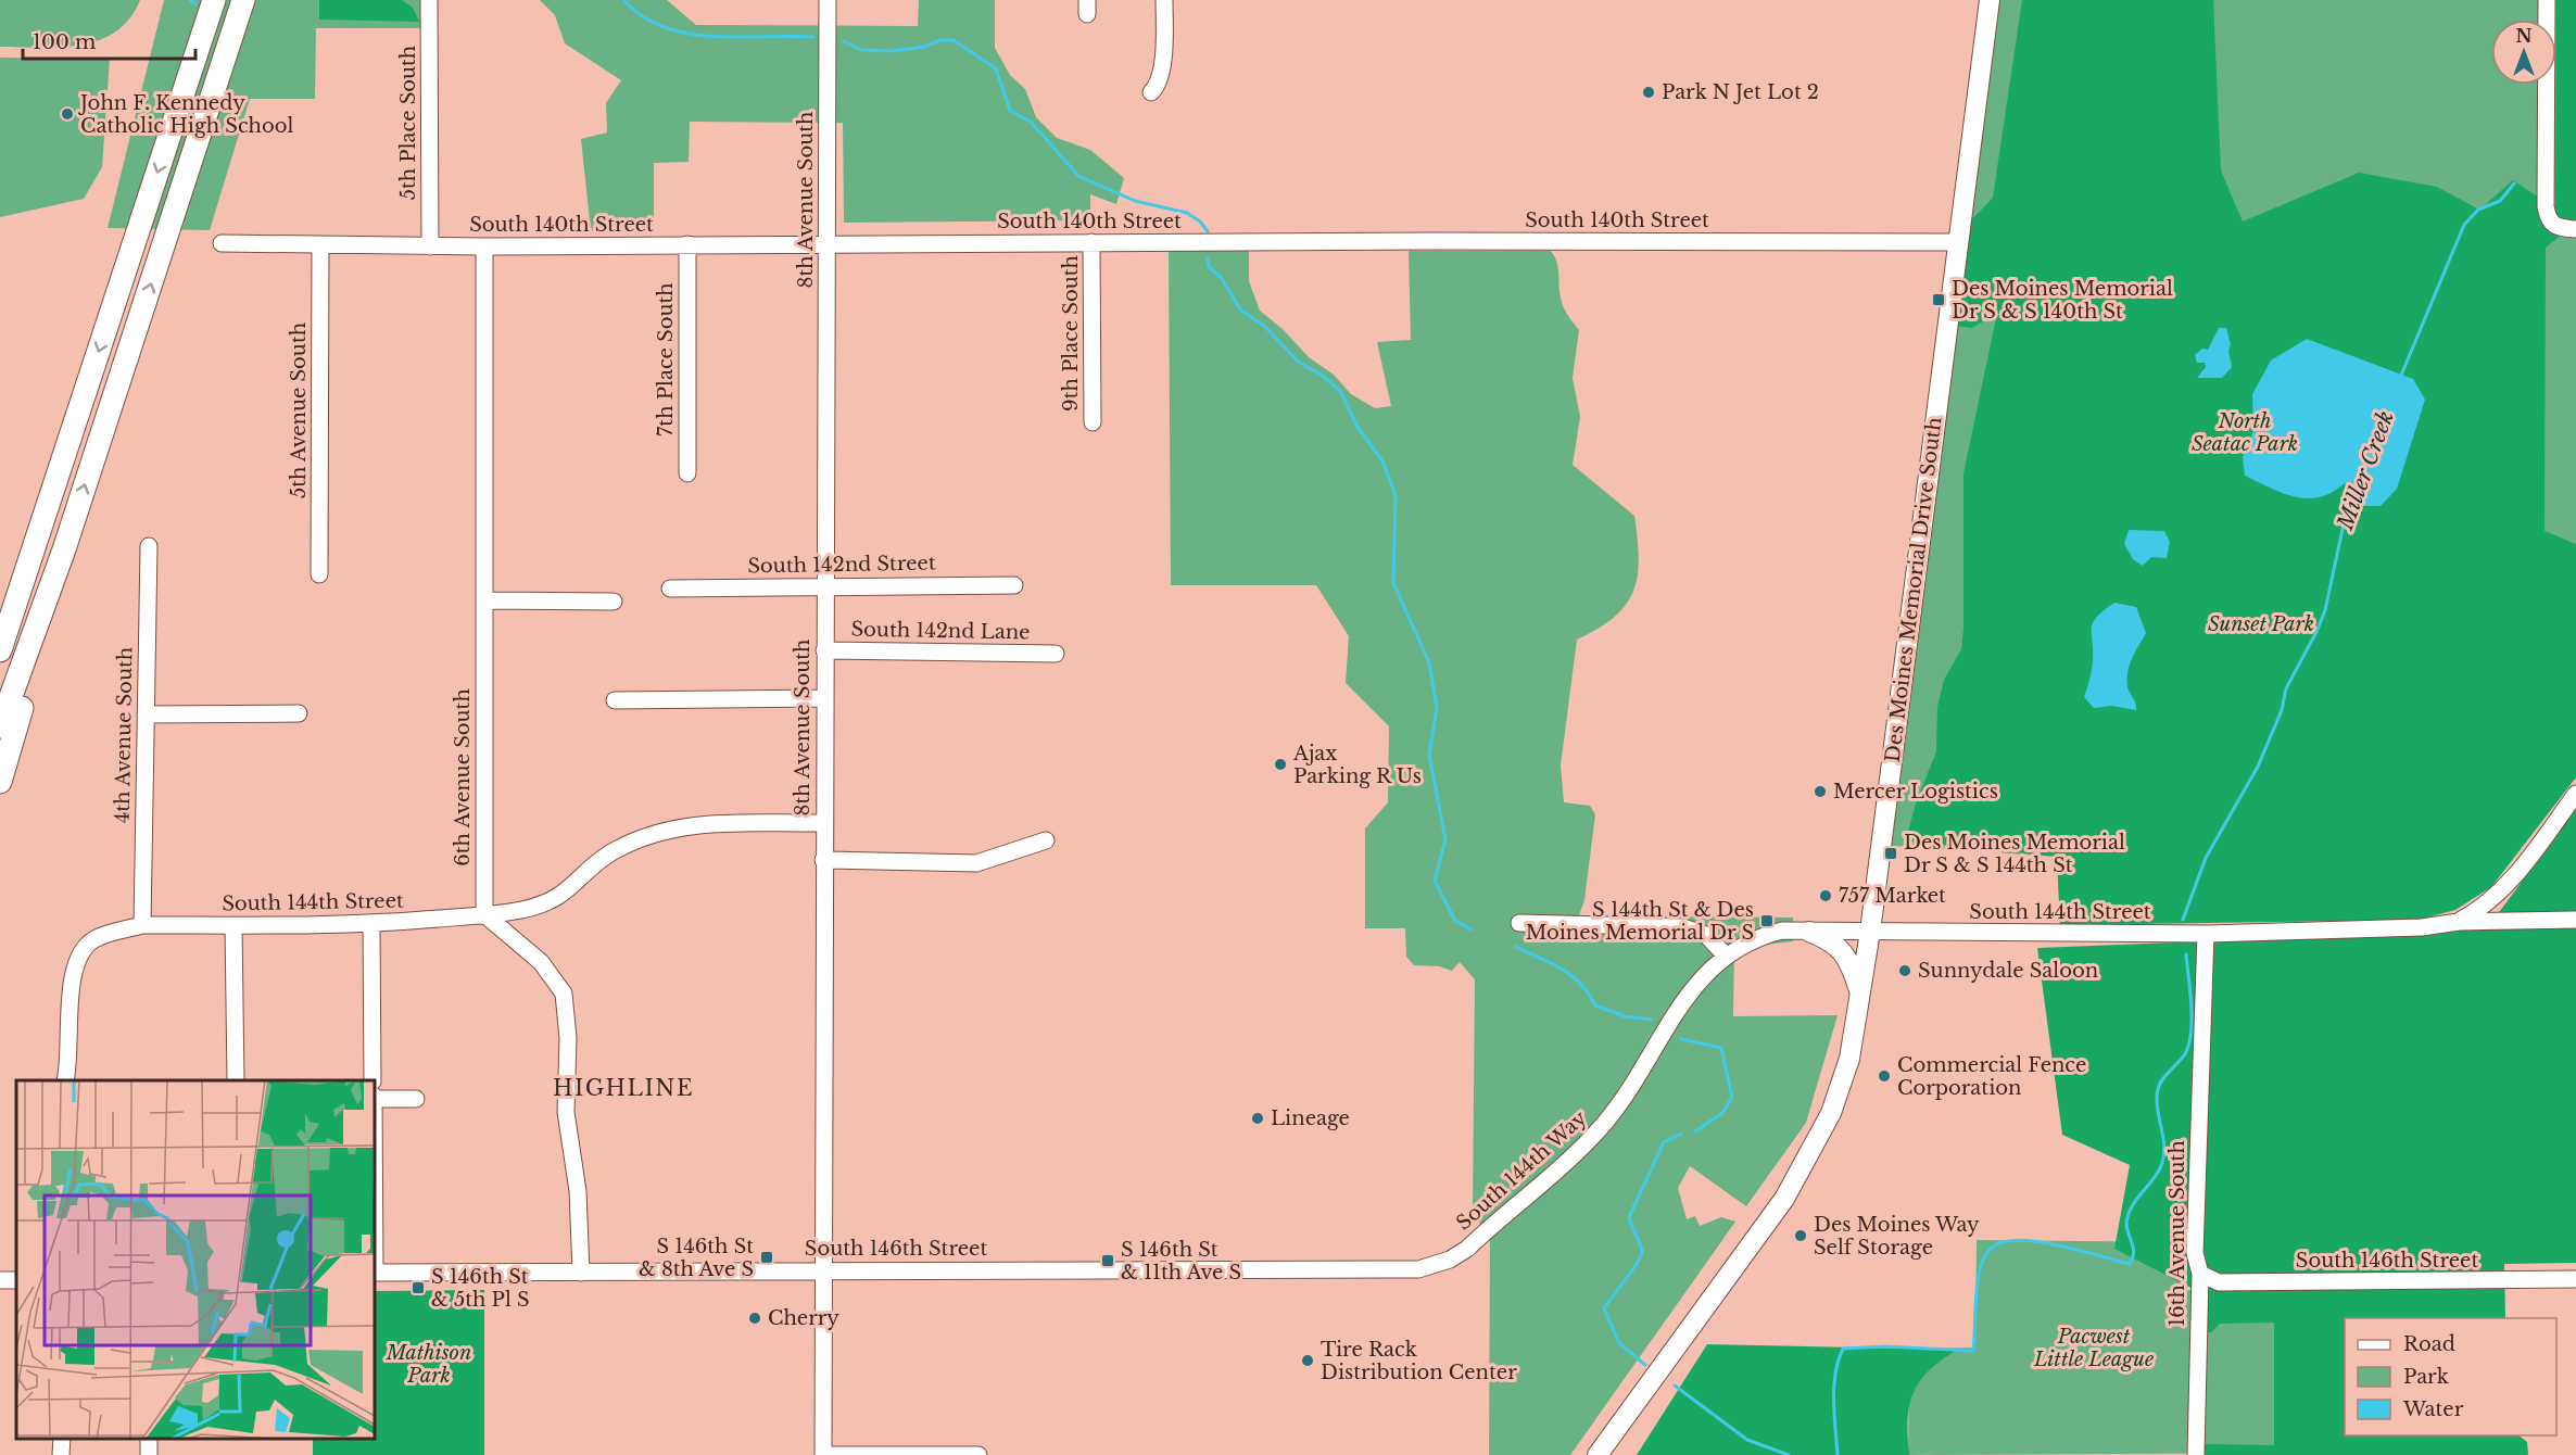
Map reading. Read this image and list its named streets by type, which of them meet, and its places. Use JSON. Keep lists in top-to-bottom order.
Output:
{
  "streets": {
    "main road": ["Des Moines Memorial Drive South"],
    "street": [
      "5th Place South",
      "8th Avenue South",
      "South 140th Street",
      "9th Place South",
      "7th Place South",
      "5th Avenue South",
      "South 142nd Street",
      "South 142nd Lane",
      "4th Avenue South",
      "6th Avenue South",
      "South 144th Street",
      "South 144th Way",
      "16th Avenue South",
      "South 146th Street"
    ]
  },
  "crossings": [
    ["5th Place South", "South 140th Street"],
    ["8th Avenue South", "South 140th Street"],
    ["8th Avenue South", "South 142nd Street"],
    ["8th Avenue South", "South 142nd Lane"],
    ["8th Avenue South", "South 144th Street"],
    ["8th Avenue South", "South 146th Street"],
    ["South 140th Street", "9th Place South"],
    ["South 140th Street", "7th Place South"],
    ["South 140th Street", "5th Avenue South"],
    ["South 140th Street", "Des Moines Memorial Drive South"],
    ["South 140th Street", "6th Avenue South"],
    ["Des Moines Memorial Drive South", "South 144th Street"],
    ["4th Avenue South", "South 144th Street"],
    ["6th Avenue South", "South 144th Street"],
    ["South 144th Street", "South 144th Way"],
    ["South 144th Street", "16th Avenue South"],
    ["South 144th Way", "South 146th Street"],
    ["16th Avenue South", "South 146th Street"]
  ],
  "districts": ["HIGHLINE"],
  "water": ["Miller Creek"],
  "parks": [
    "North Seatac Park",
    "Sunset Park",
    "Pacwest Little League",
    "Mathison Park"
  ],
  "places": {
    "other": [
      "Park N Jet Lot 2",
      "John F. Kennedy Catholic High School",
      "Ajax Parking R Us",
      "Mercer Logistics",
      "757 Market",
      "Sunnydale Saloon",
      "Commercial Fence Corporation",
      "Lineage",
      "Des Moines Way Self Storage",
      "Cherry",
      "Tire Rack Distribution Center"
    ],
    "transit": [
      "Des Moines Memorial Dr S & S 140th St",
      "Des Moines Memorial Dr S & S 144th St",
      "S 144th St & Des Moines Memorial Dr S",
      "S 146th St & 8th Ave S",
      "S 146th St & 11th Ave S",
      "S 146th St & 5th Pl S"
    ]
  },
  "legend": ["Road", "Park", "Water"],
  "scale_bar": "100 m",
  "north": "top"
}
